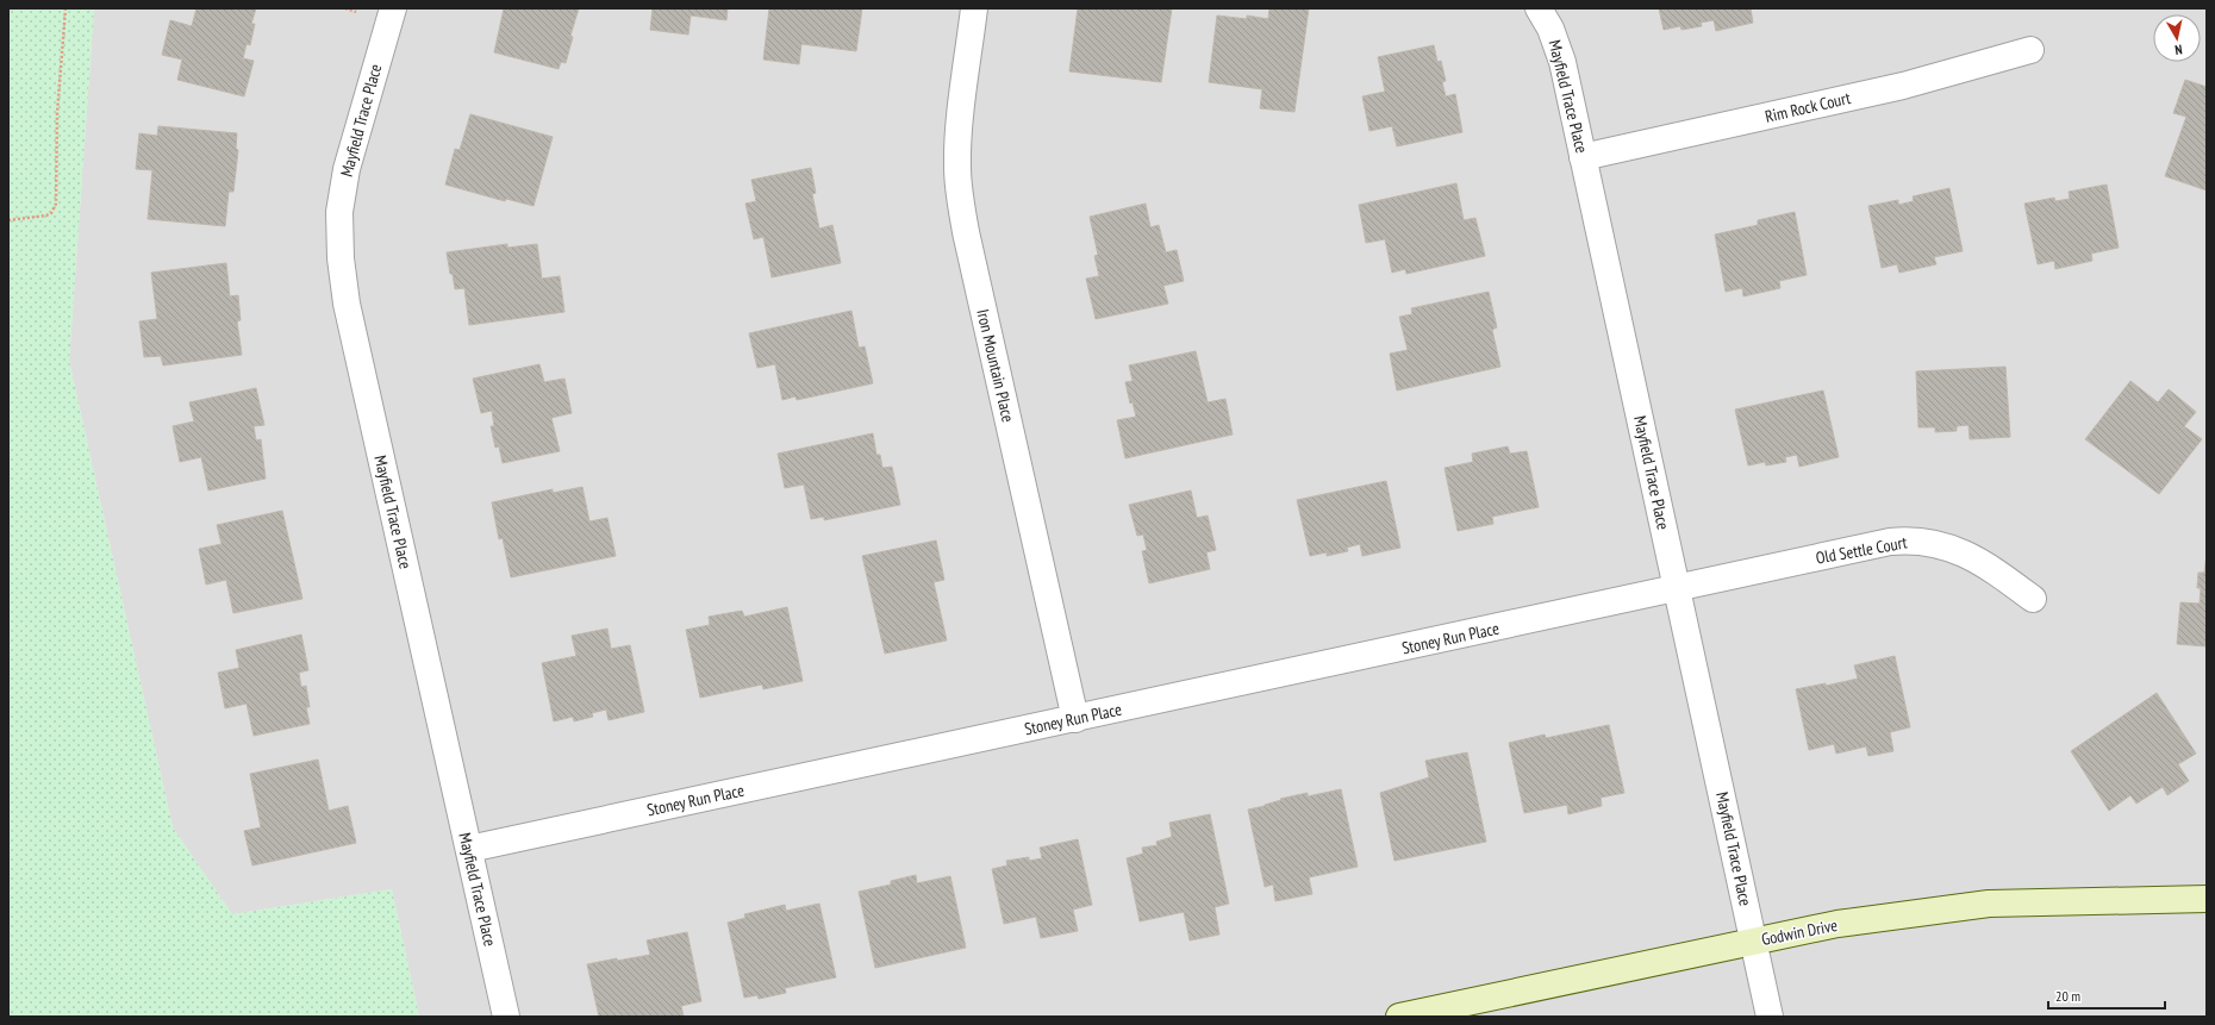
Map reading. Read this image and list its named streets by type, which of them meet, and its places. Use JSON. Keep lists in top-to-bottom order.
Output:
{
  "streets": {
    "street": [
      "Mayfield Trace Place",
      "Rim Rock Court",
      "Iron Mountain Place",
      "Old Settle Court",
      "Stoney Run Place",
      "Godwin Drive"
    ]
  },
  "crossings": [
    ["Mayfield Trace Place", "Rim Rock Court"],
    ["Mayfield Trace Place", "Old Settle Court"],
    ["Mayfield Trace Place", "Stoney Run Place"],
    ["Mayfield Trace Place", "Godwin Drive"],
    ["Iron Mountain Place", "Stoney Run Place"],
    ["Old Settle Court", "Stoney Run Place"]
  ],
  "scale_bar": "20 m",
  "north": "bottom"
}
